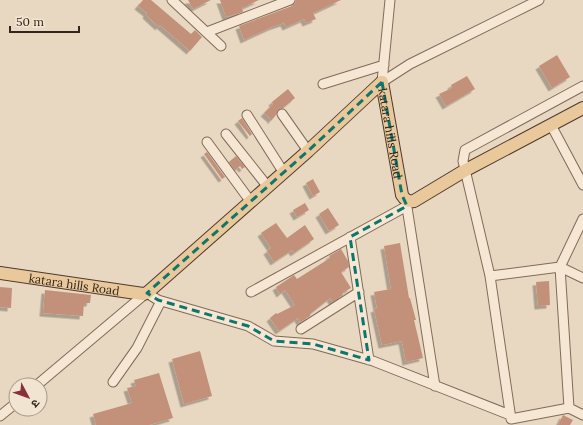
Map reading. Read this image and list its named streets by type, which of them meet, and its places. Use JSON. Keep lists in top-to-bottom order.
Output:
{
  "streets": {
    "main road": ["katara hills Road"]
  },
  "scale_bar": "50 m",
  "north": "bottom right"
}
